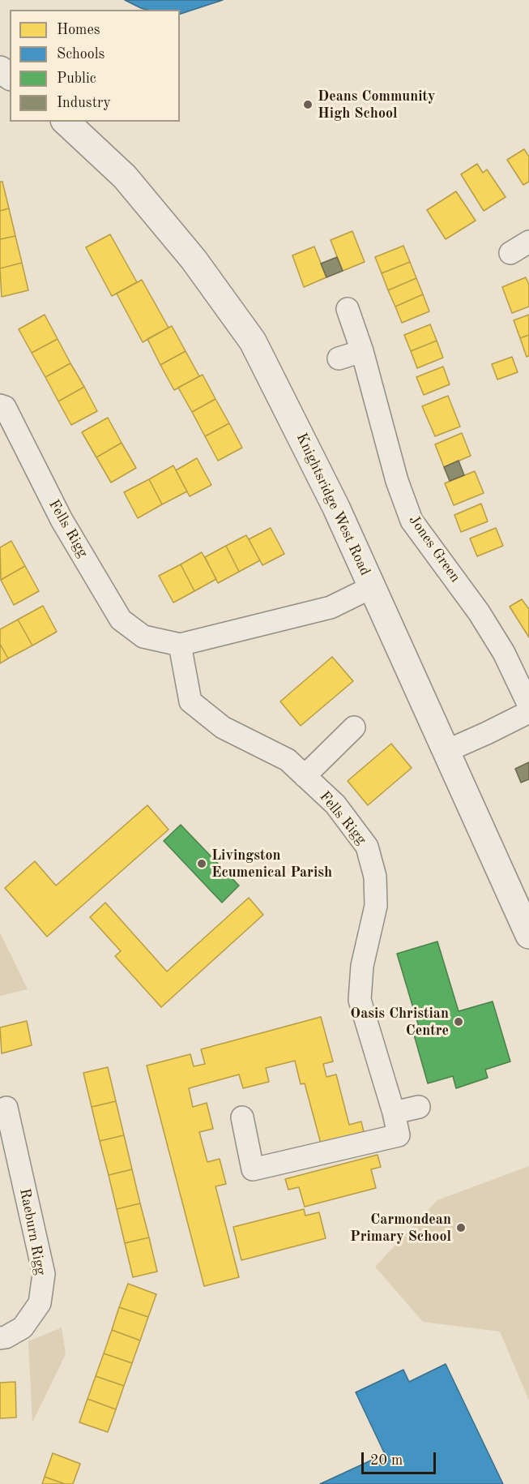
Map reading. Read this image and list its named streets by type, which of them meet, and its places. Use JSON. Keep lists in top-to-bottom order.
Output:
{
  "streets": {
    "street": [
      "Knightsridge West Road",
      "Fells Rigg",
      "Jones Green",
      "Raeburn Rigg"
    ]
  },
  "crossings": [
    ["Knightsridge West Road", "Fells Rigg"]
  ],
  "places": [
    "Deans Community High School",
    "Livingston Ecumenical Parish",
    "Oasis Christian Centre",
    "Carmondean Primary School"
  ],
  "legend": [
    "Homes",
    "Schools",
    "Public",
    "Industry"
  ],
  "scale_bar": "20 m"
}
